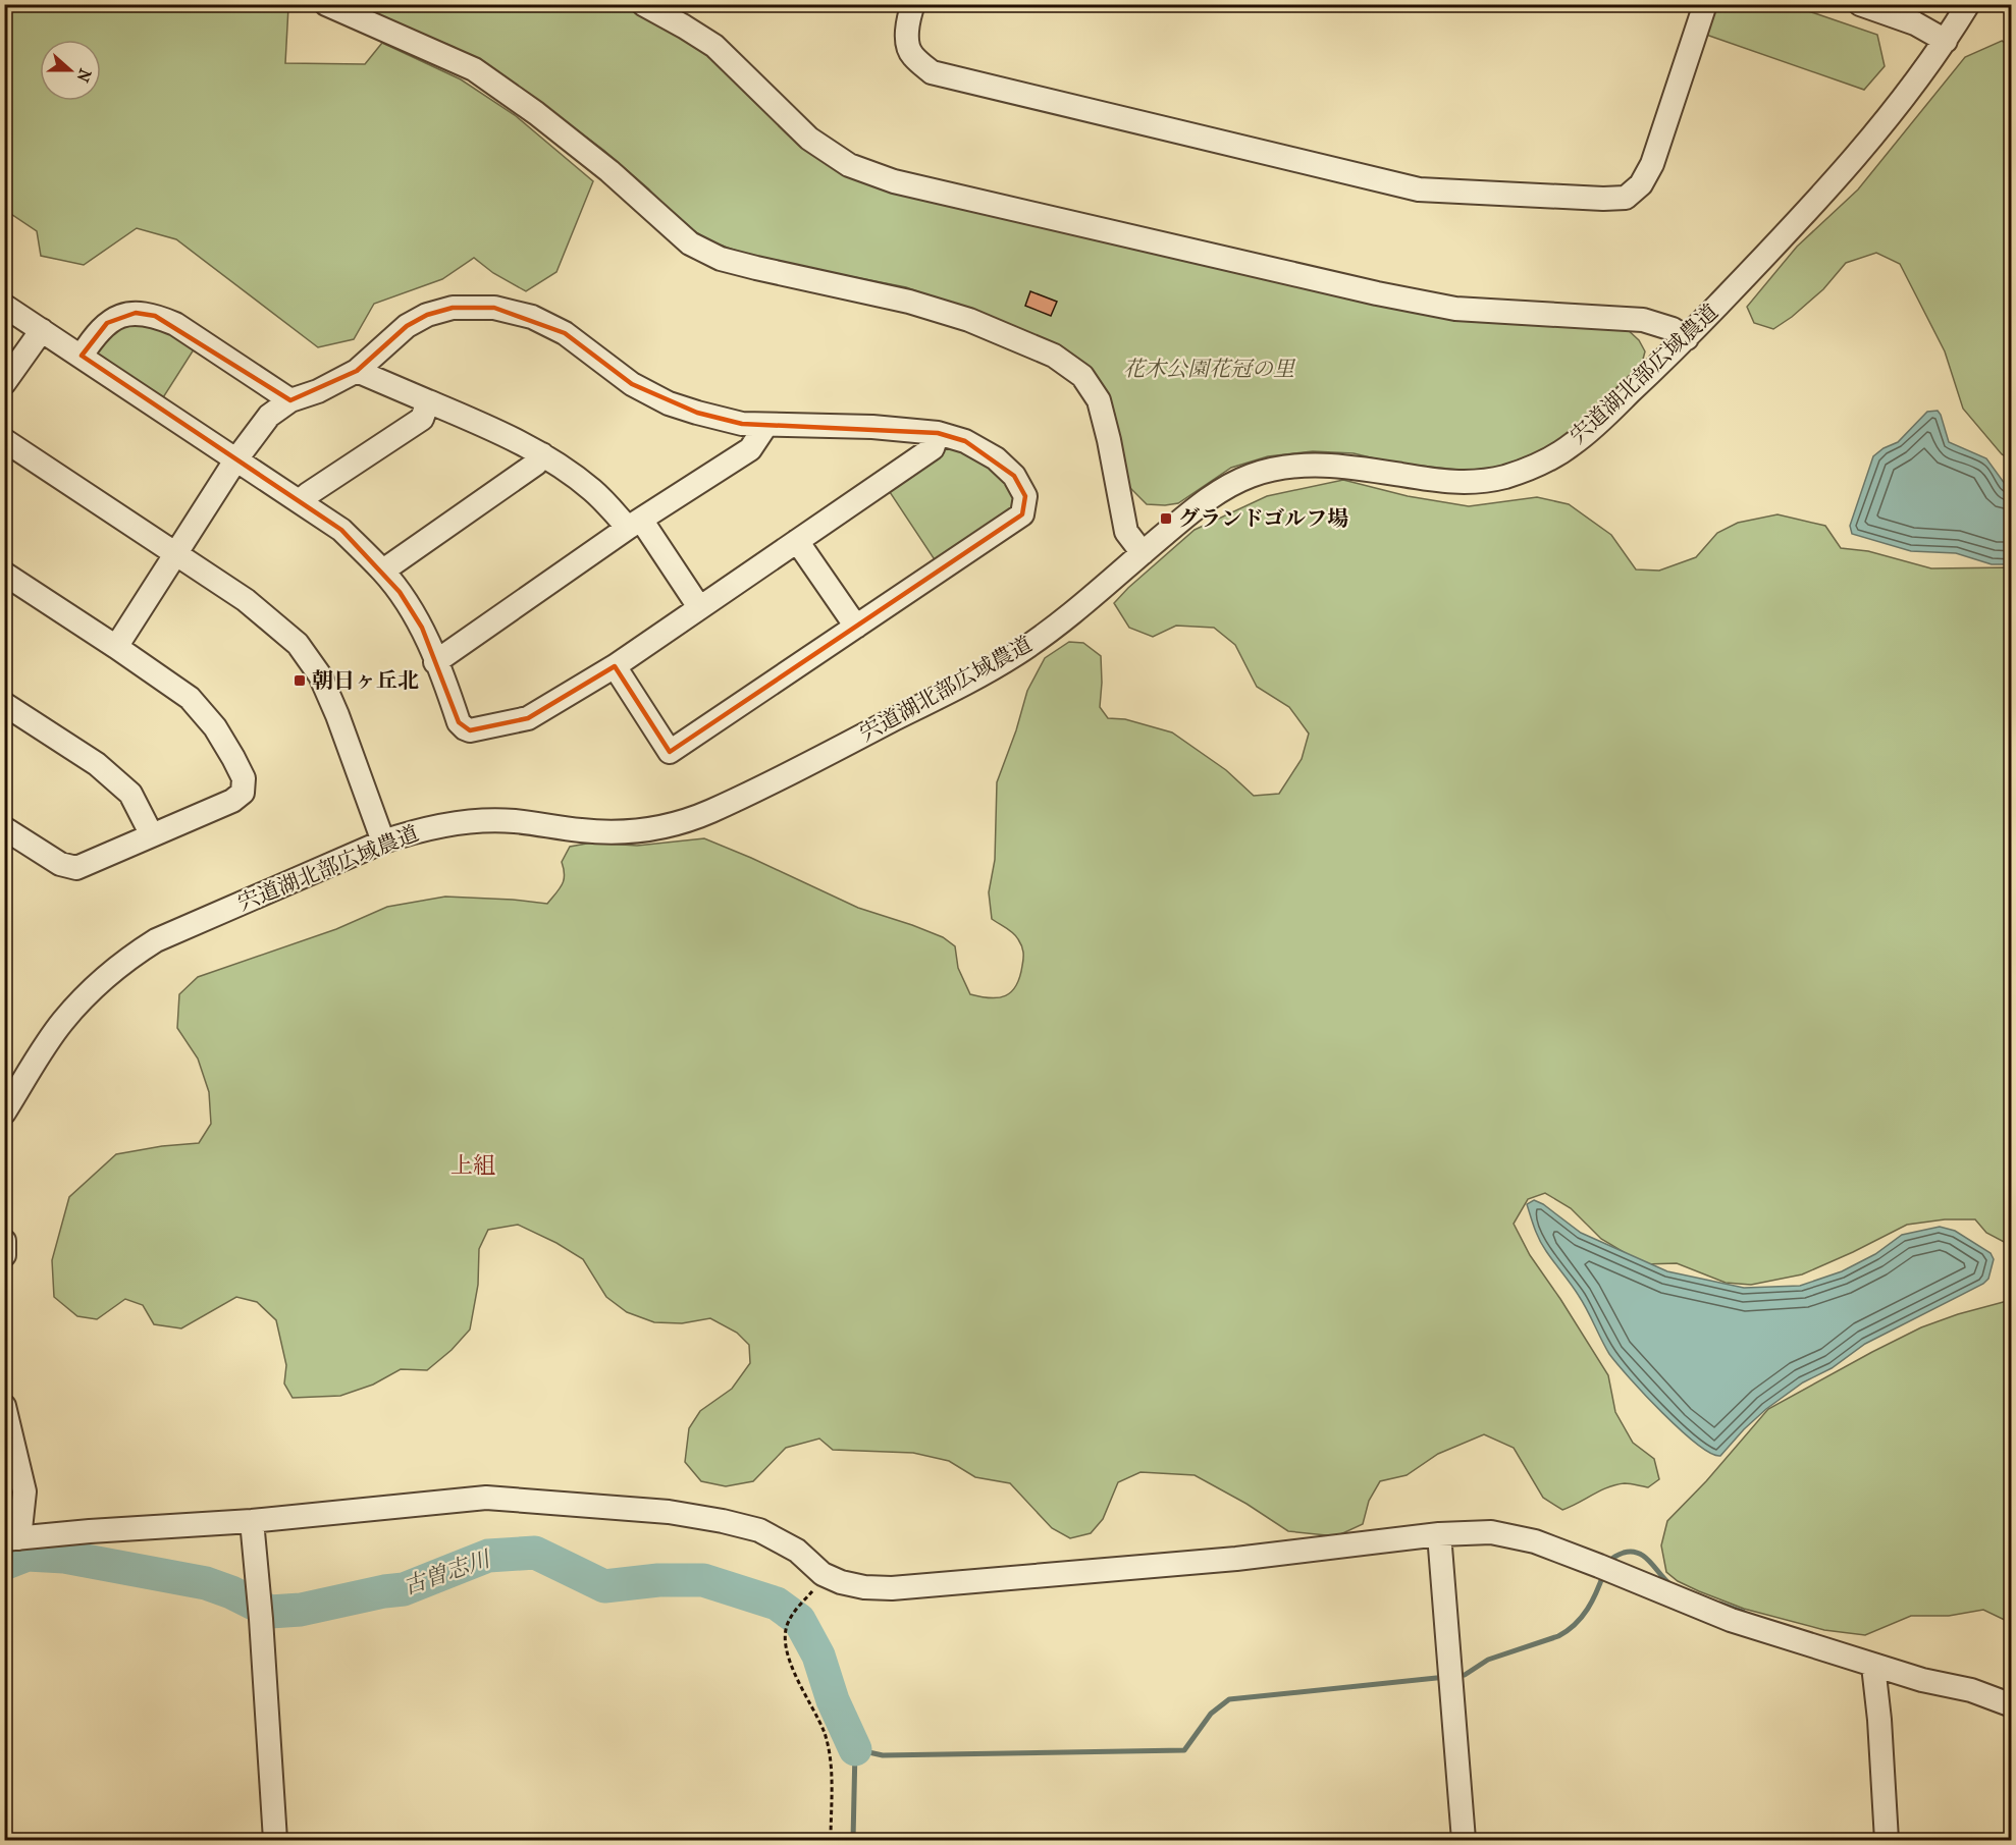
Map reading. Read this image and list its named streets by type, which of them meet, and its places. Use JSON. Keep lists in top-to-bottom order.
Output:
{
  "streets": {
    "street": ["宍道湖北部広域農道"]
  },
  "districts": ["上組"],
  "water": ["古曽志川"],
  "parks": ["花木公園花冠の里"],
  "places": {
    "transit": ["グランドゴルフ場", "朝日ヶ丘北"]
  },
  "north": "right"
}
